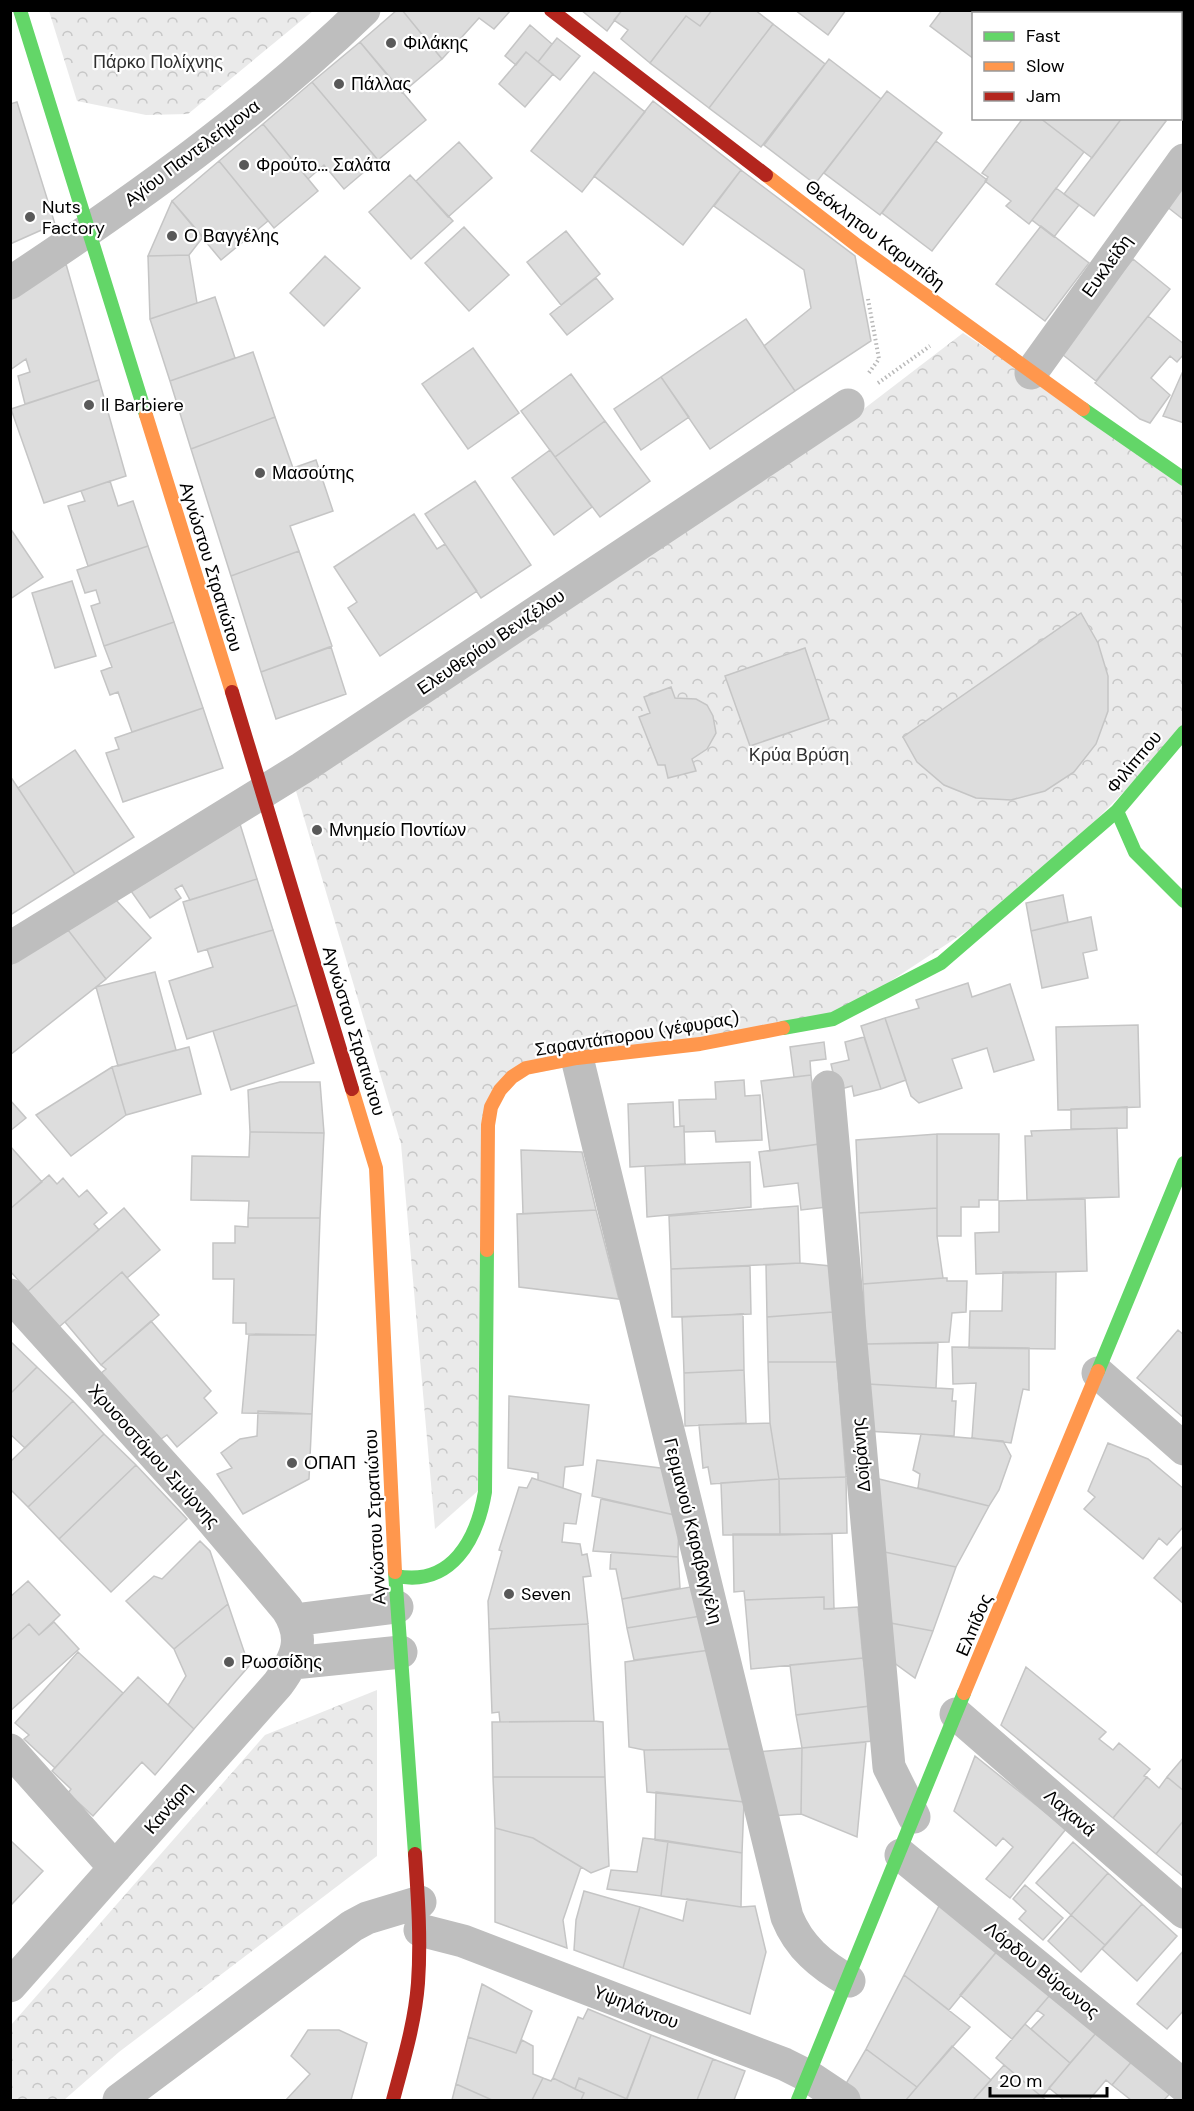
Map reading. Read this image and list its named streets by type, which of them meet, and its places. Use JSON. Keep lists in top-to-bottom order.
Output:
{
  "streets": {
    "main road": [
      "Θεόκλητου Καρυπίδη",
      "Αγνώστου Στρατιώτου",
      "Φιλίππου",
      "Σαραντάπορου (γέφυρας)",
      "Ελπίδος"
    ],
    "street": [
      "Αγίου Παντελεήμονα",
      "Ευκλείδη",
      "Ελευθερίου Βενιζέλου",
      "Δοϊράνης",
      "Χρυσοστόμου Σμύρνης",
      "Γερμανού Καραβαγγέλη",
      "Κανάρη",
      "Λαχανά",
      "Λόρδου Βύρωνος",
      "Υψηλάντου"
    ]
  },
  "crossings": [
    ["Αγίου Παντελεήμονα", "Αγνώστου Στρατιώτου"],
    ["Θεόκλητου Καρυπίδη", "Ευκλείδη"],
    ["Αγνώστου Στρατιώτου", "Ελευθερίου Βενιζέλου"],
    ["Αγνώστου Στρατιώτου", "Σαραντάπορου (γέφυρας)"],
    ["Αγνώστου Στρατιώτου", "Υψηλάντου"],
    ["Φιλίππου", "Σαραντάπορου (γέφυρας)"],
    ["Σαραντάπορου (γέφυρας)", "Γερμανού Καραβαγγέλη"],
    ["Δοϊράνης", "Ελπίδος"],
    ["Γερμανού Καραβαγγέλη", "Ελπίδος"],
    ["Ελπίδος", "Λαχανά"],
    ["Ελπίδος", "Λόρδου Βύρωνος"],
    ["Ελπίδος", "Υψηλάντου"]
  ],
  "parks": ["Πάρκο Πολίχνης", "Κρύα Βρύση"],
  "places": [
    "Φιλάκης",
    "Πάλλας",
    "Φρούτο... Σαλάτα",
    "Nuts Factory",
    "Ο Βαγγέλης",
    "Il Barbiere",
    "Μασούτης",
    "Μνημείο Ποντίων",
    "ΟΠΑΠ",
    "Seven",
    "Ρωσσίδης"
  ],
  "legend": ["Fast", "Slow", "Jam"],
  "scale_bar": "20 m"
}
